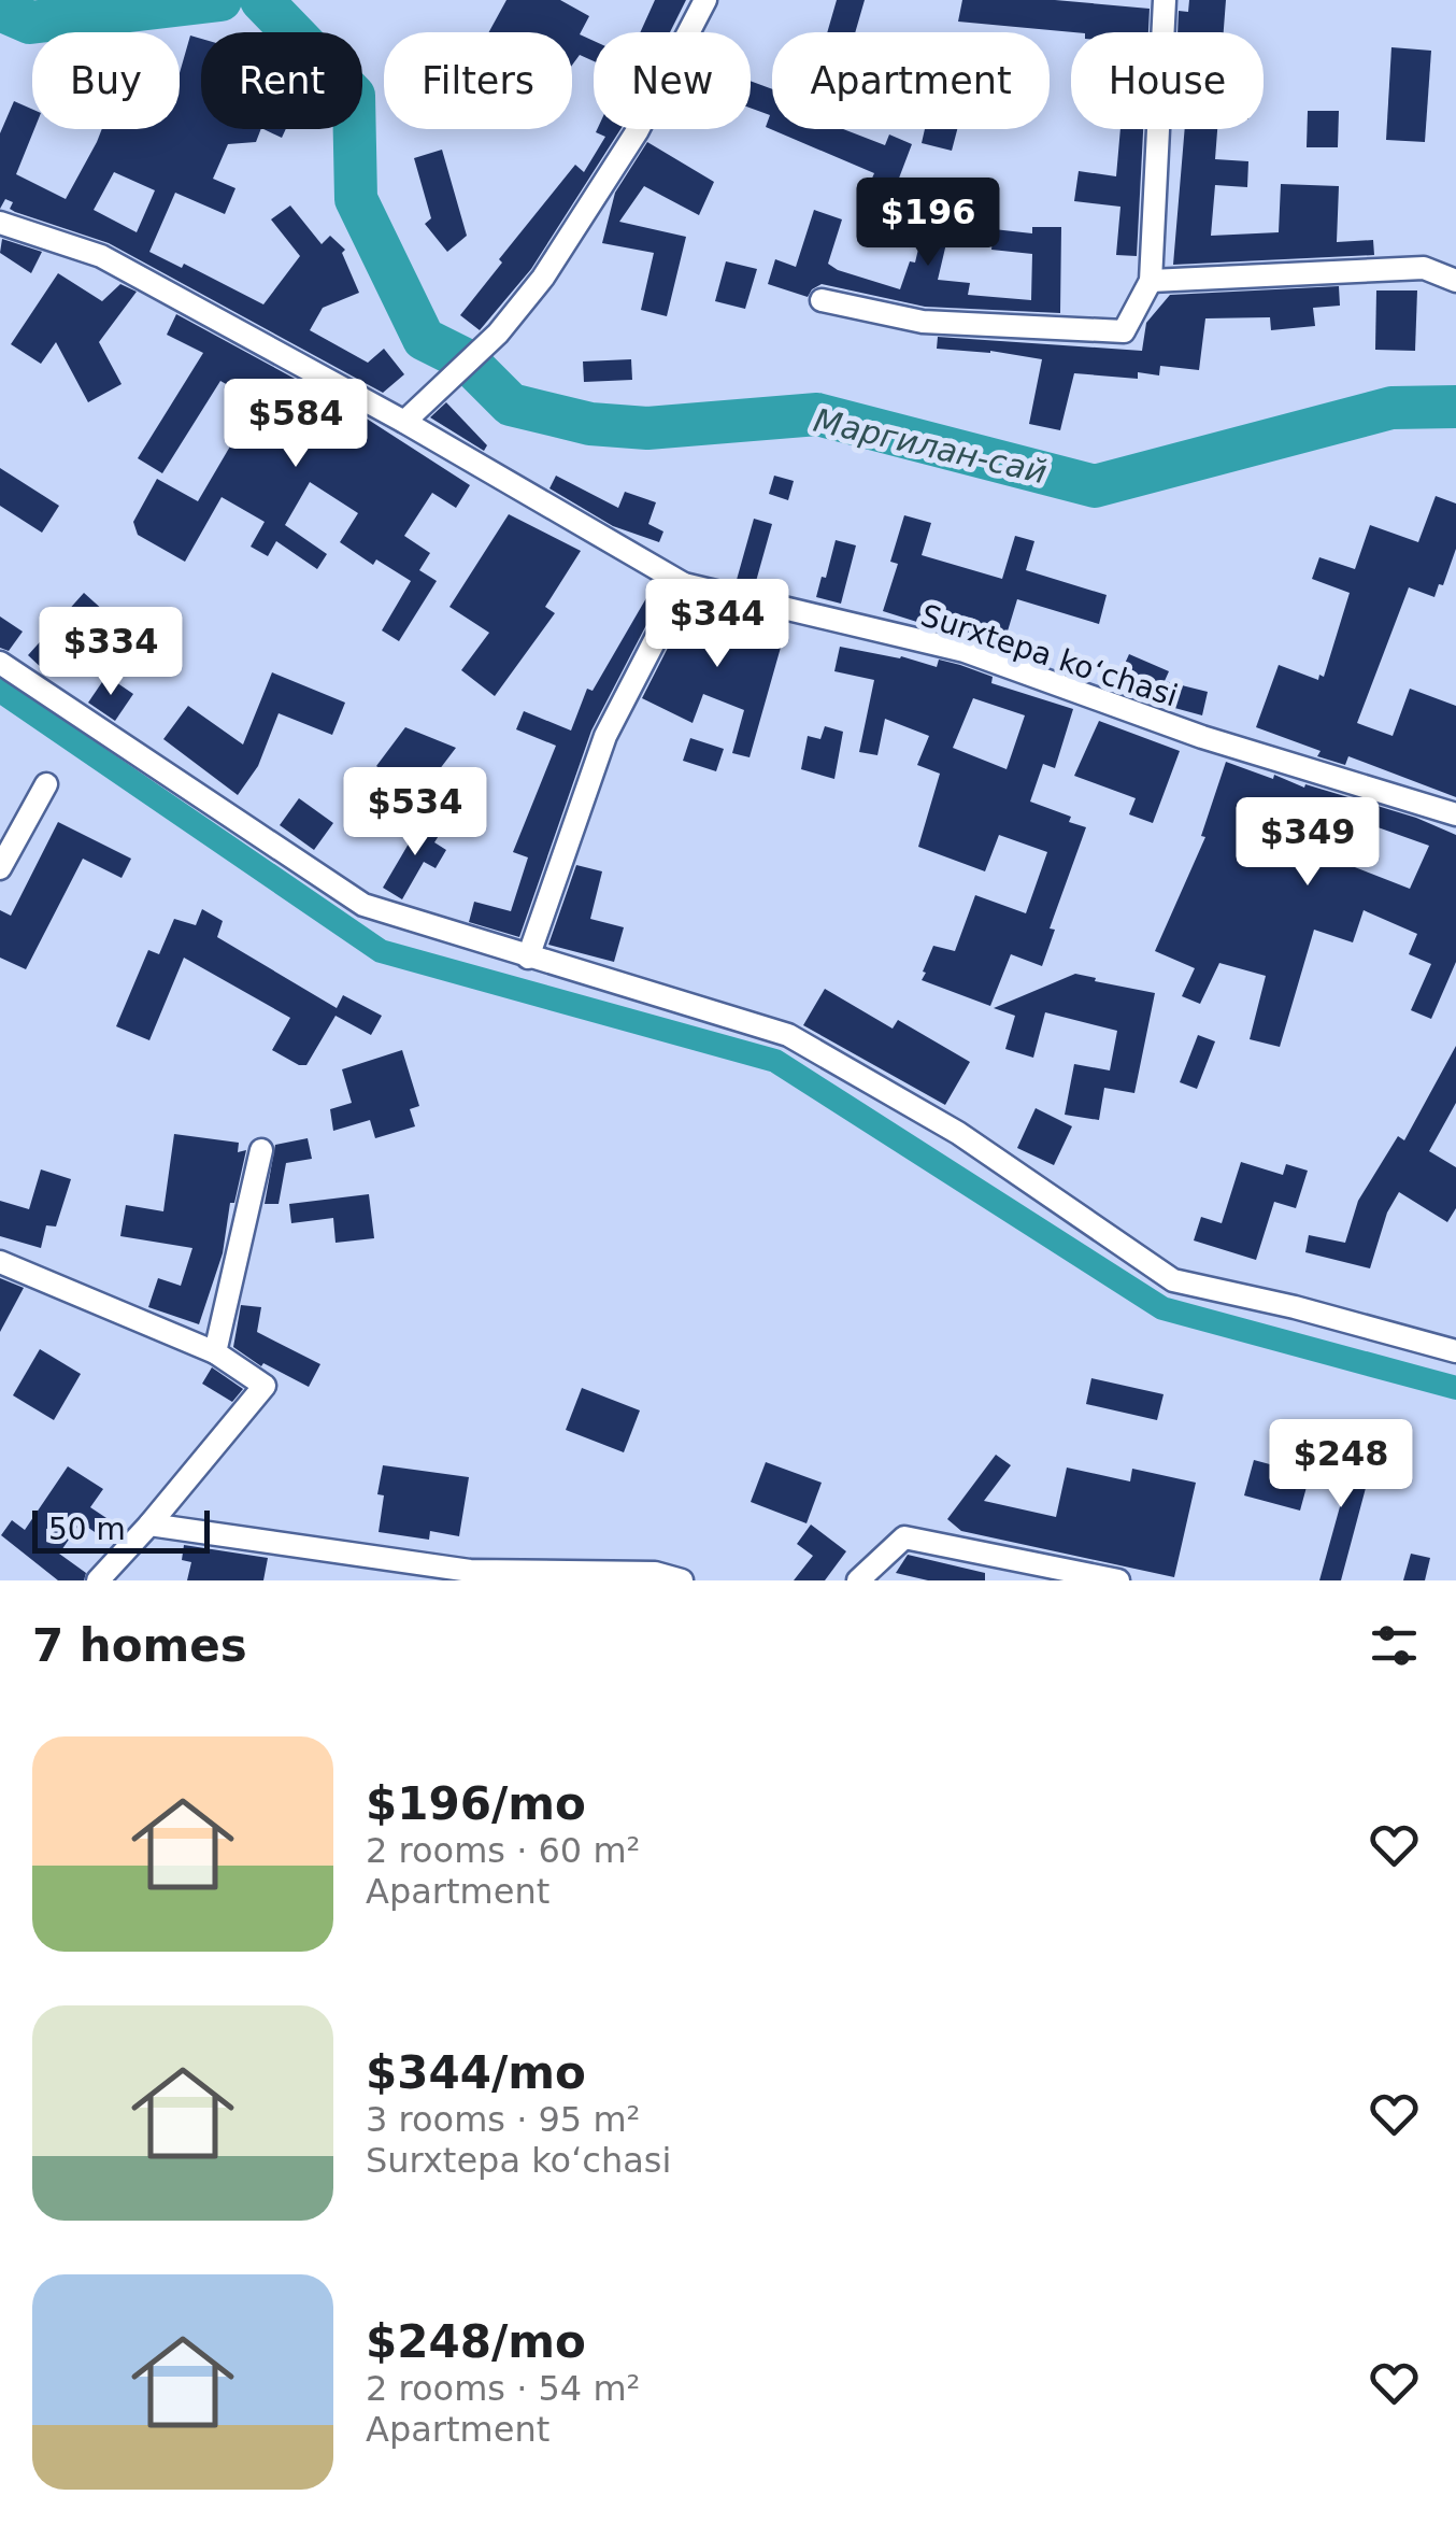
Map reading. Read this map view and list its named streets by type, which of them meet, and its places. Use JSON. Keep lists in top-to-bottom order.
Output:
{
  "streets": {
    "street": ["Surxtepa koʻchasi"]
  },
  "water": ["Маргилан-сай"],
  "scale_bar": "50 m",
  "page": {
    "chip": [
      "Buy",
      "Rent",
      "Filters",
      "New",
      "Apartment",
      "House"
    ],
    "price": [
      "$196",
      "$584",
      "$344",
      "$334",
      "$534",
      "$349",
      "$248"
    ],
    "scale": "50 m",
    "heading": "7 homes",
    "list": [
      {
        "name": "$196/mo",
        "note": "2 rooms · 60 m² · Apartment"
      },
      {
        "name": "$344/mo",
        "note": "3 rooms · 95 m² · Surxtepa koʻchasi"
      },
      {
        "name": "$248/mo",
        "note": "2 rooms · 54 m² · Apartment"
      }
    ]
  }
}
